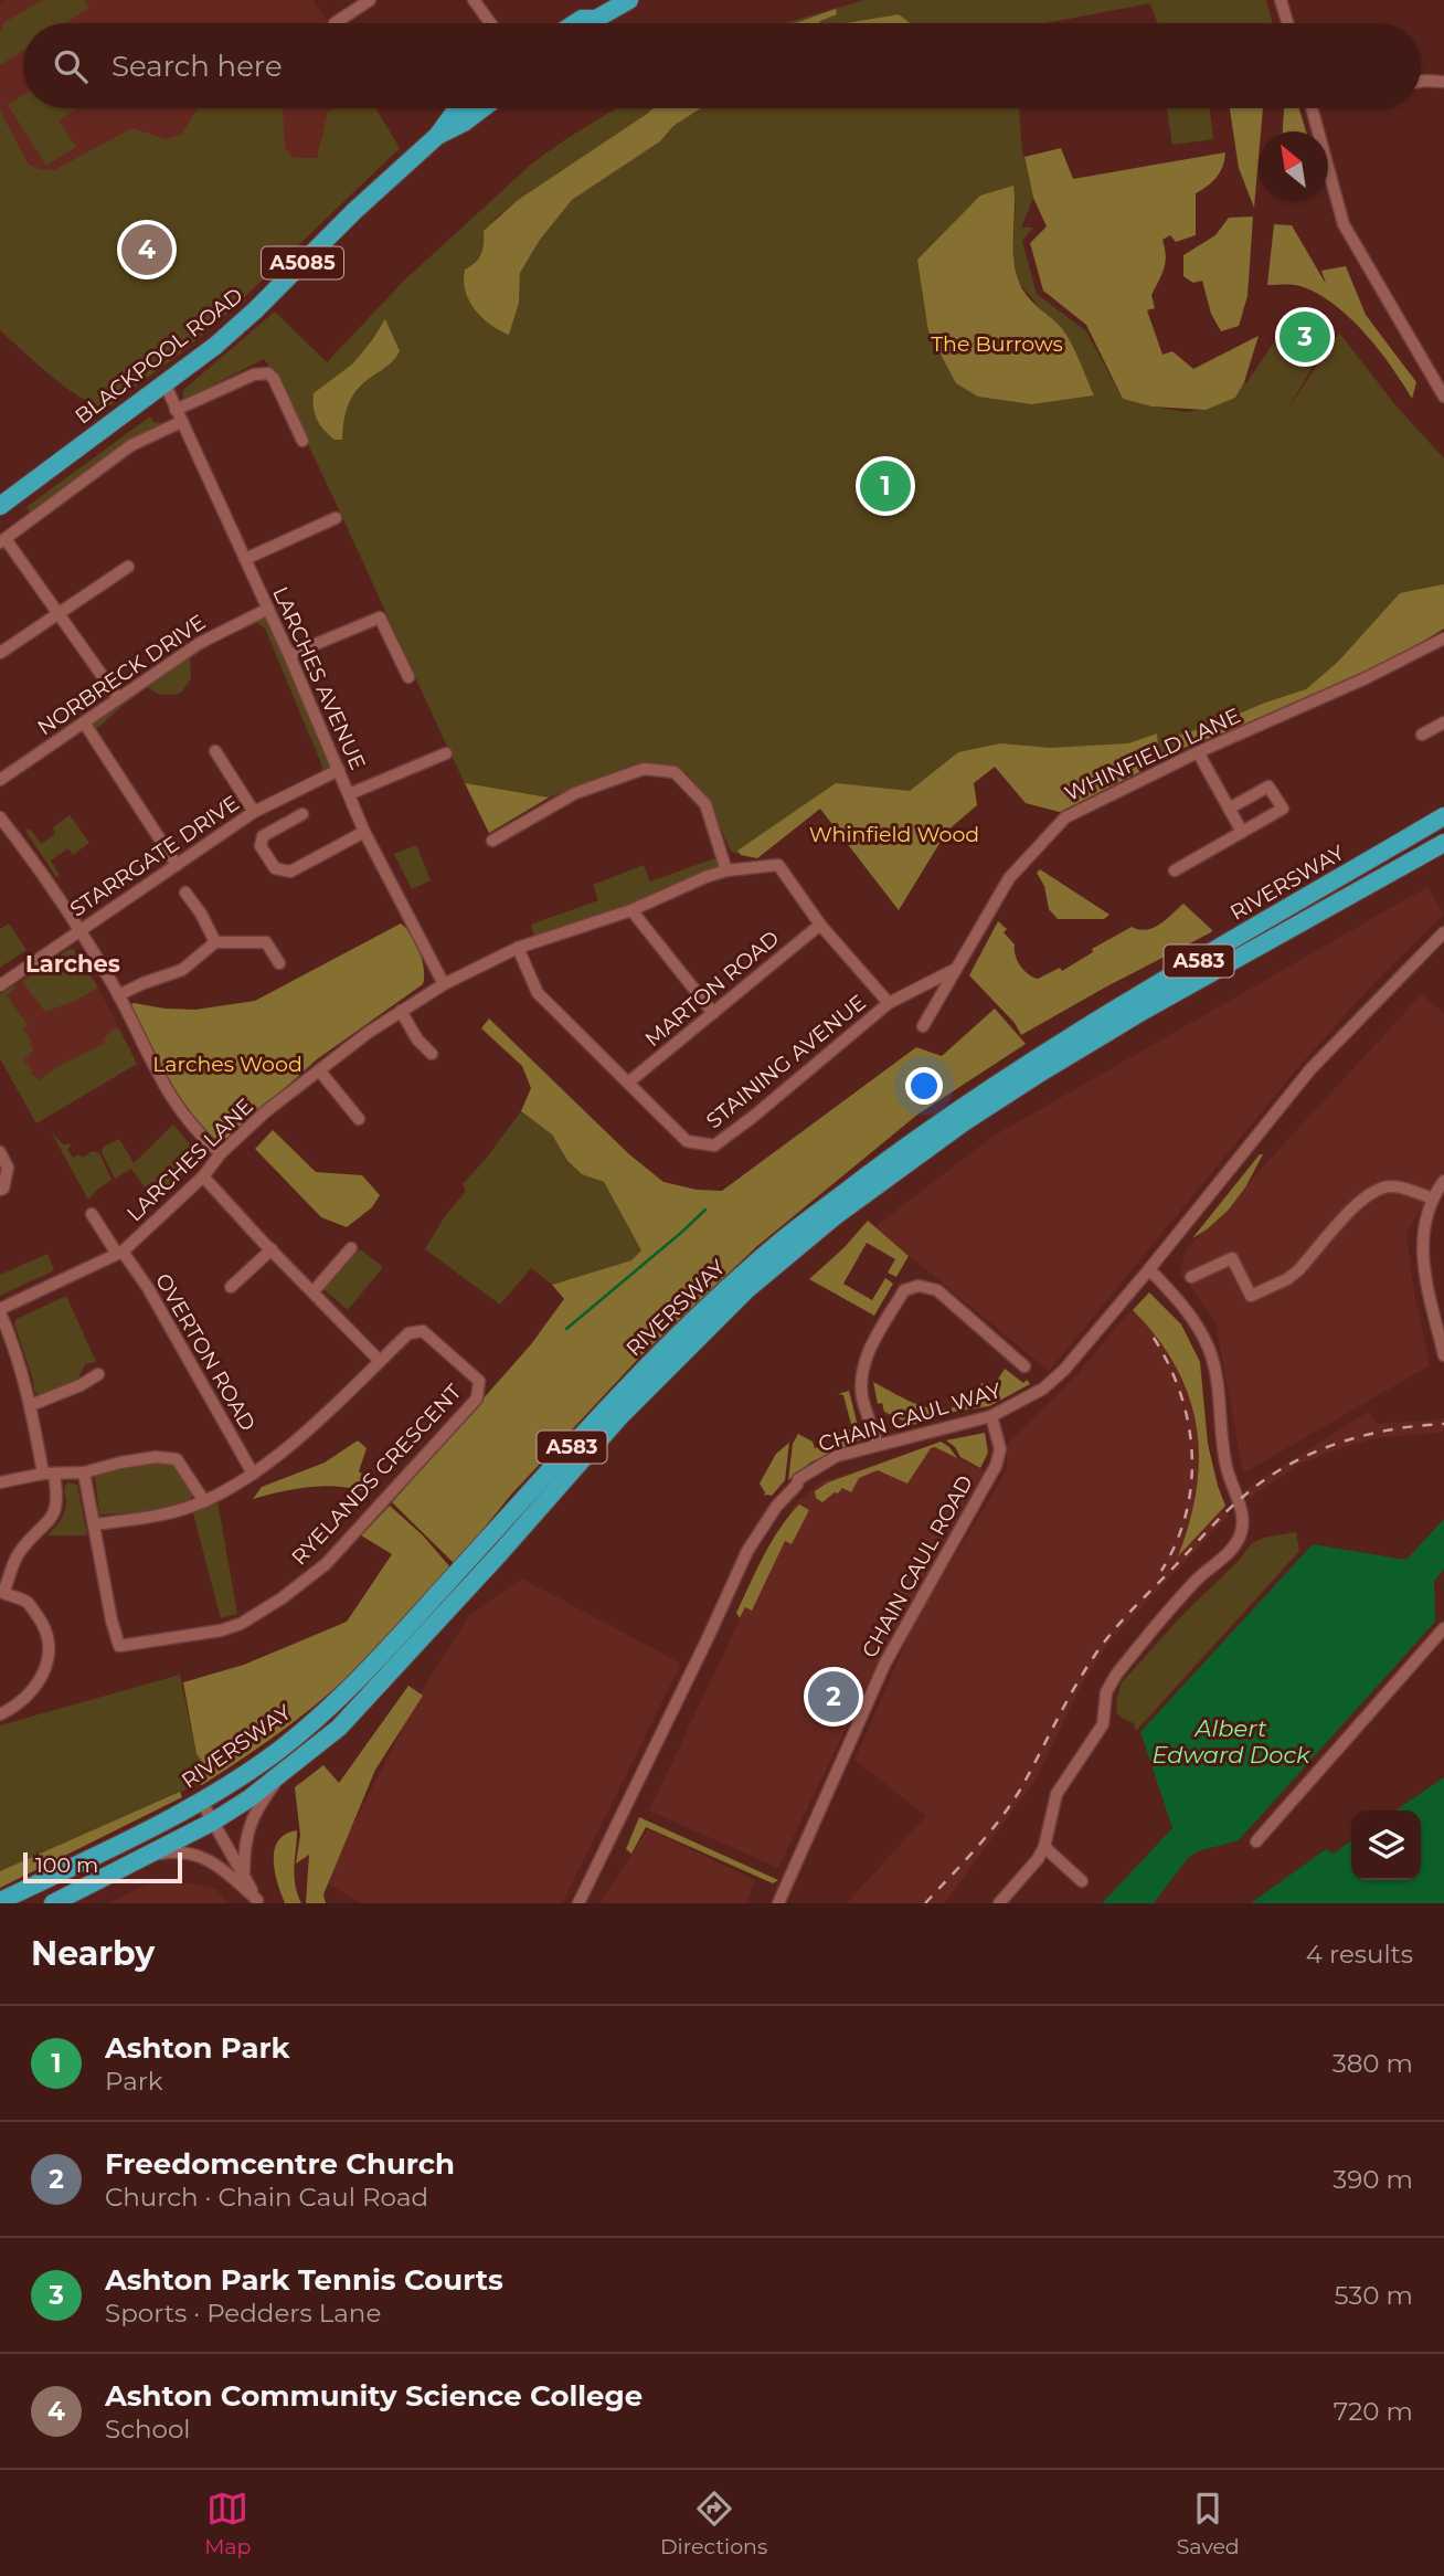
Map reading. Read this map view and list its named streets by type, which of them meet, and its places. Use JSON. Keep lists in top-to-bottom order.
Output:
{
  "streets": {
    "highway": [
      "A5085",
      "BLACKPOOL ROAD",
      "RIVERSWAY",
      "A583"
    ],
    "street": [
      "NORBRECK DRIVE",
      "LARCHES AVENUE",
      "WHINFIELD LANE",
      "STARRGATE DRIVE",
      "MARTON ROAD",
      "STAINING AVENUE",
      "LARCHES LANE",
      "OVERTON ROAD",
      "CHAIN CAUL WAY",
      "RYELANDS CRESCENT",
      "CHAIN CAUL ROAD"
    ]
  },
  "crossings": [
    ["BLACKPOOL ROAD", "LARCHES AVENUE"],
    ["NORBRECK DRIVE", "LARCHES AVENUE"],
    ["LARCHES AVENUE", "STARRGATE DRIVE"],
    ["LARCHES AVENUE", "LARCHES LANE"],
    ["MARTON ROAD", "STAINING AVENUE"],
    ["MARTON ROAD", "LARCHES LANE"],
    ["STAINING AVENUE", "LARCHES LANE"],
    ["LARCHES LANE", "OVERTON ROAD"],
    ["CHAIN CAUL WAY", "CHAIN CAUL ROAD"]
  ],
  "districts": ["Larches"],
  "water": ["Albert Edward Dock"],
  "parks": ["The Burrows", "Whinfield Wood", "Larches Wood"],
  "scale_bar": "100 m",
  "north": "top left",
  "page": {
    "search": "Search here",
    "pins": [
      "4",
      "3",
      "1",
      "2"
    ],
    "scale": "100 m",
    "heading": ["Nearby", "4 results"],
    "list": [
      {
        "mark": "1",
        "name": "Ashton Park",
        "note": "Park",
        "value": "380 m"
      },
      {
        "mark": "2",
        "name": "Freedomcentre Church",
        "note": "Church · Chain Caul Road",
        "value": "390 m"
      },
      {
        "mark": "3",
        "name": "Ashton Park Tennis Courts",
        "note": "Sports · Pedders Lane",
        "value": "530 m"
      },
      {
        "mark": "4",
        "name": "Ashton Community Science College",
        "note": "School",
        "value": "720 m"
      }
    ],
    "nav": ["Map", "Directions", "Saved"]
  }
}
